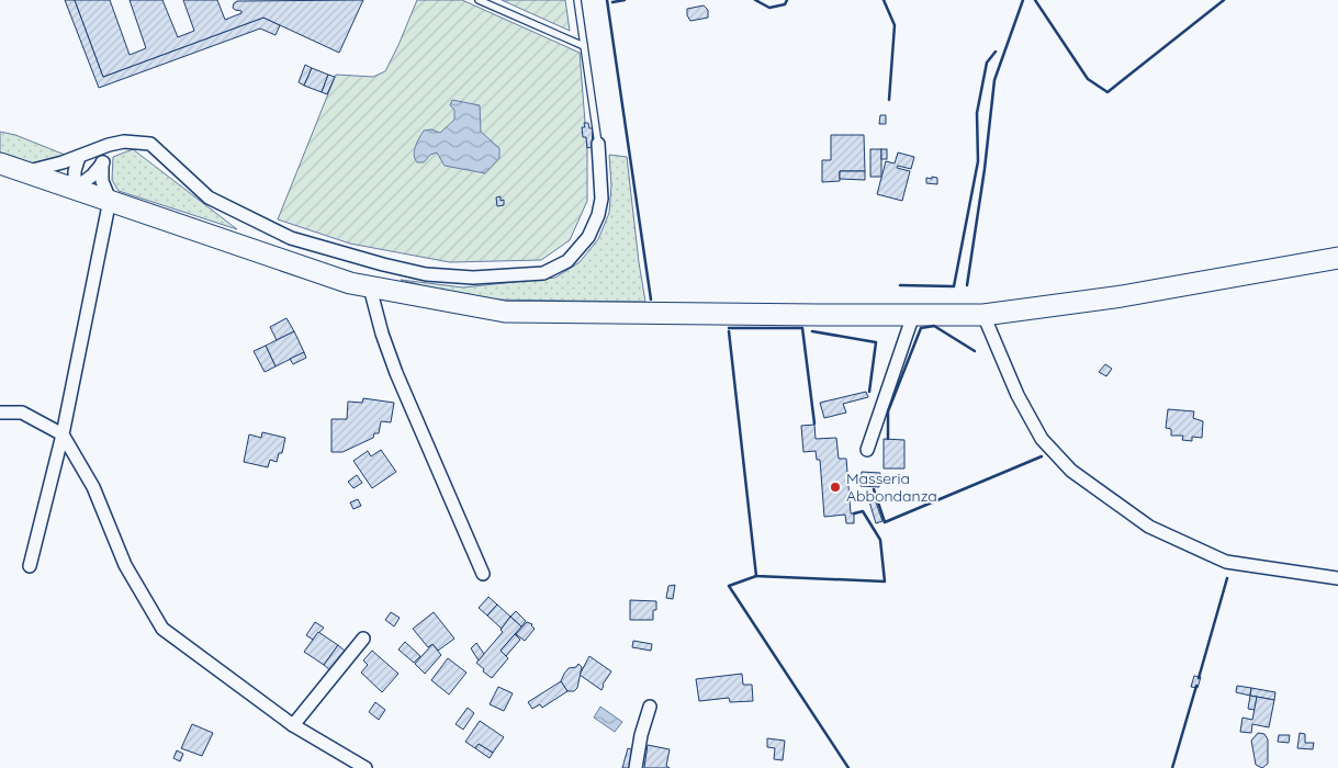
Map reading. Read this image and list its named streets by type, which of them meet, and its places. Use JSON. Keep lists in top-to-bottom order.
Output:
{
  "places": ["Masseria Abbondanza"]
}
